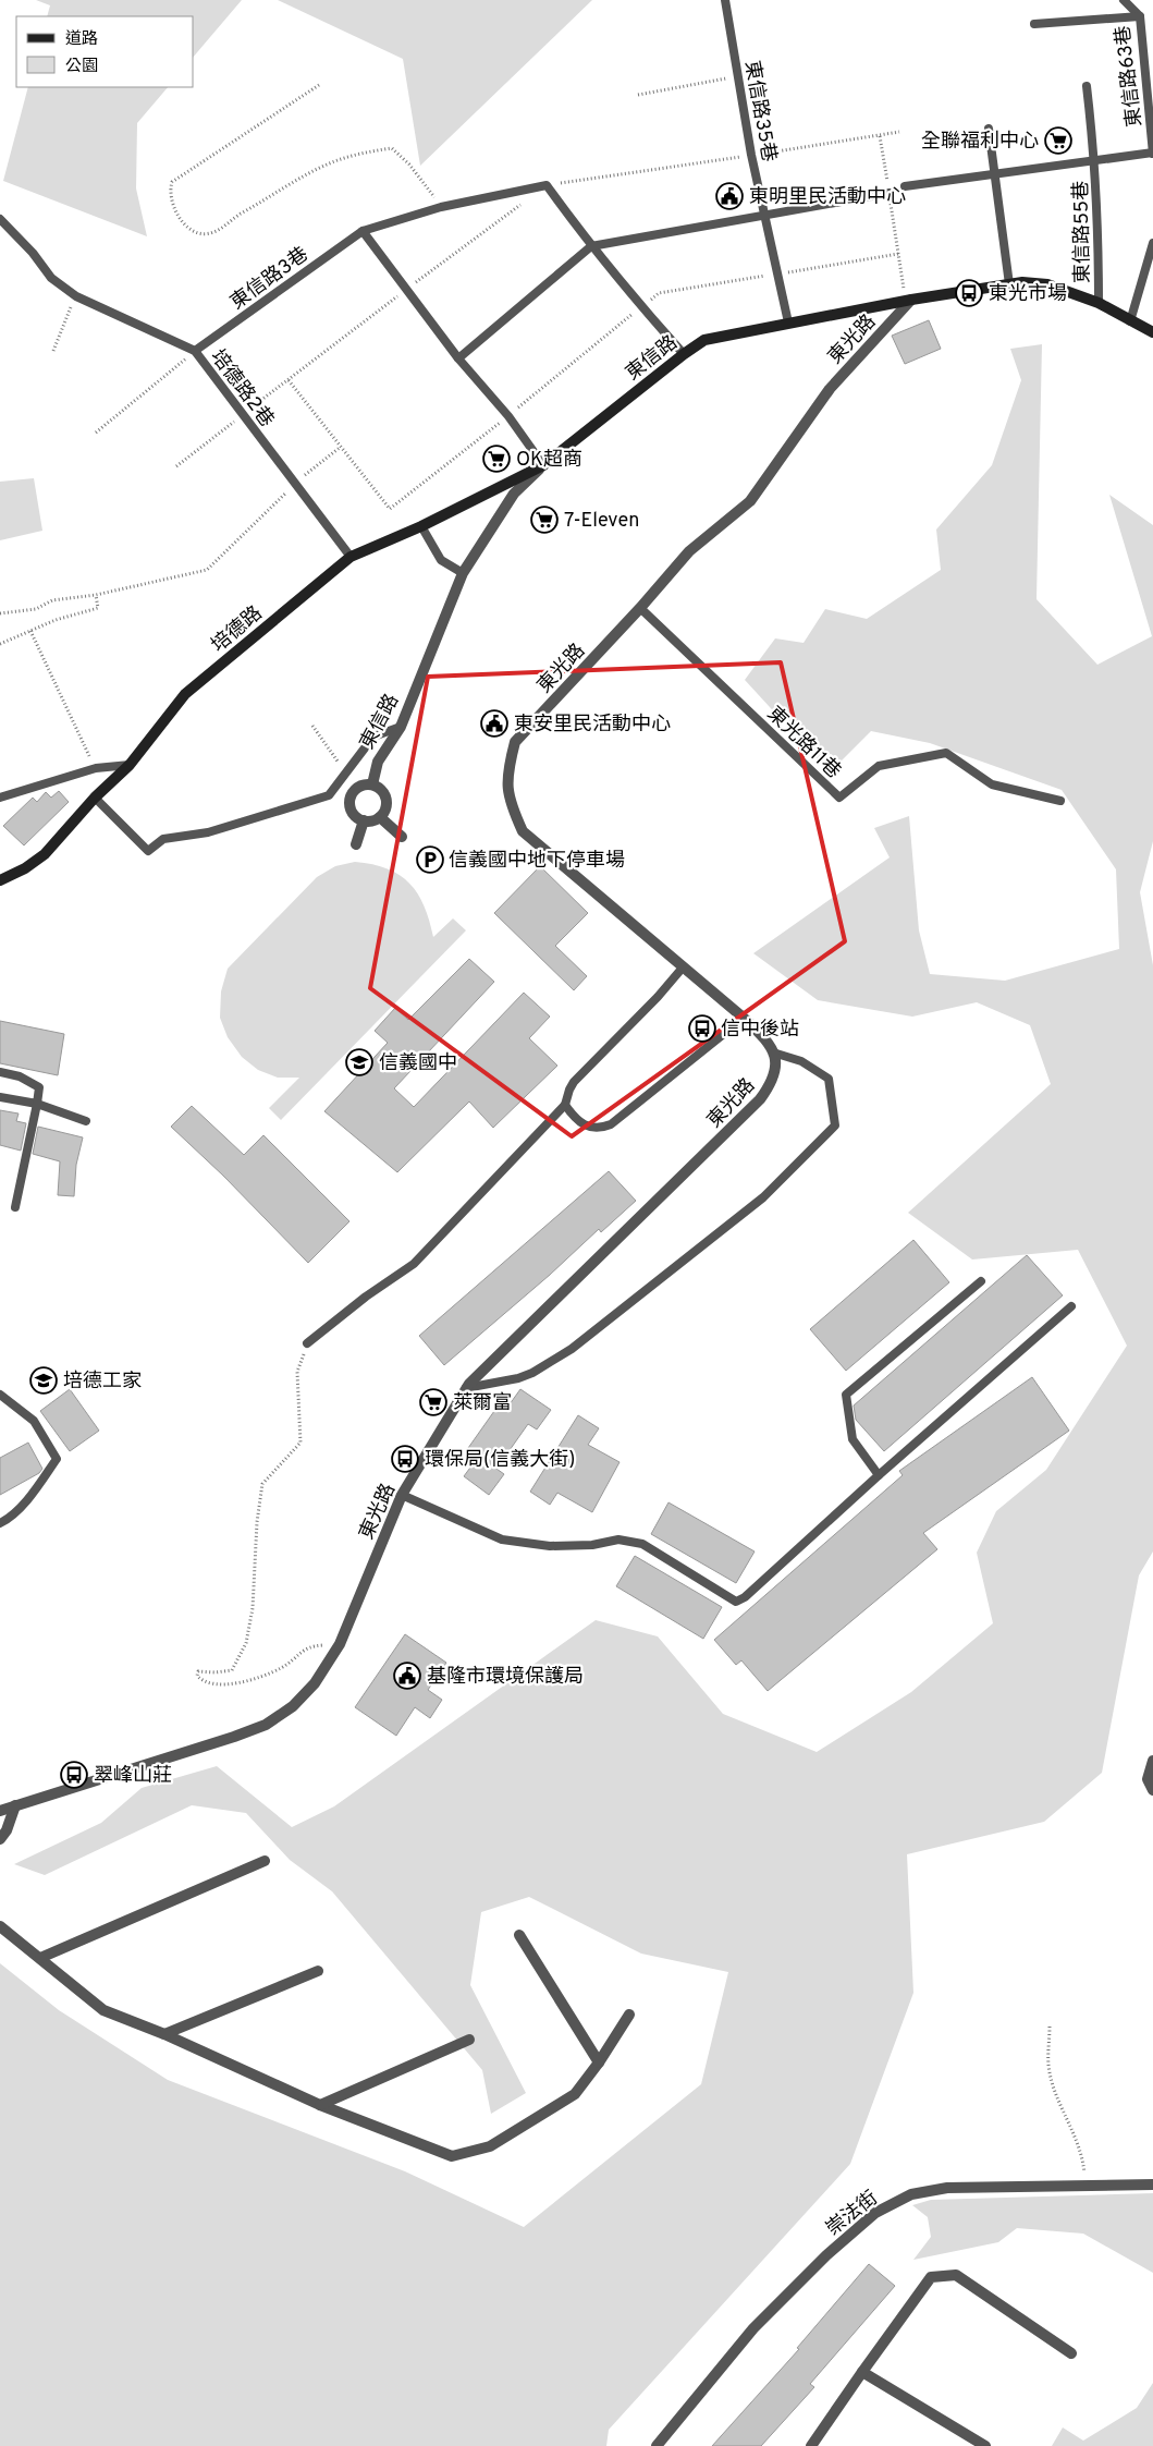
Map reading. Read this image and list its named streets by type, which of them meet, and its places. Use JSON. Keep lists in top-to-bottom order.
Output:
{
  "streets": {
    "main road": ["東信路", "培德路"],
    "street": ["東光路", "崇法街"],
    "lane": [
      "東信路63巷",
      "東信路35巷",
      "東信路55巷",
      "東信路3巷",
      "培德路2巷",
      "東光路11巷"
    ]
  },
  "crossings": [
    ["東信路63巷", "東信路55巷"],
    ["東信路35巷", "東信路"],
    ["東信路55巷", "東信路"],
    ["東信路3巷", "培德路2巷"],
    ["東光路", "東信路"],
    ["東光路", "東光路11巷"],
    ["東信路", "培德路"],
    ["培德路2巷", "培德路"]
  ],
  "places": {
    "supermarket": [
      "全聯福利中心",
      "OK超商",
      "7-Eleven",
      "萊爾富"
    ],
    "public building": ["東明里民活動中心", "東安里民活動中心", "基隆市環境保護局"],
    "bus stop": [
      "東光市場",
      "信中後站",
      "環保局(信義大街)",
      "翠峰山莊"
    ],
    "parking": ["信義國中地下停車場"],
    "school or university": ["信義國中", "培德工家"]
  },
  "legend": ["道路", "公園"]
}
